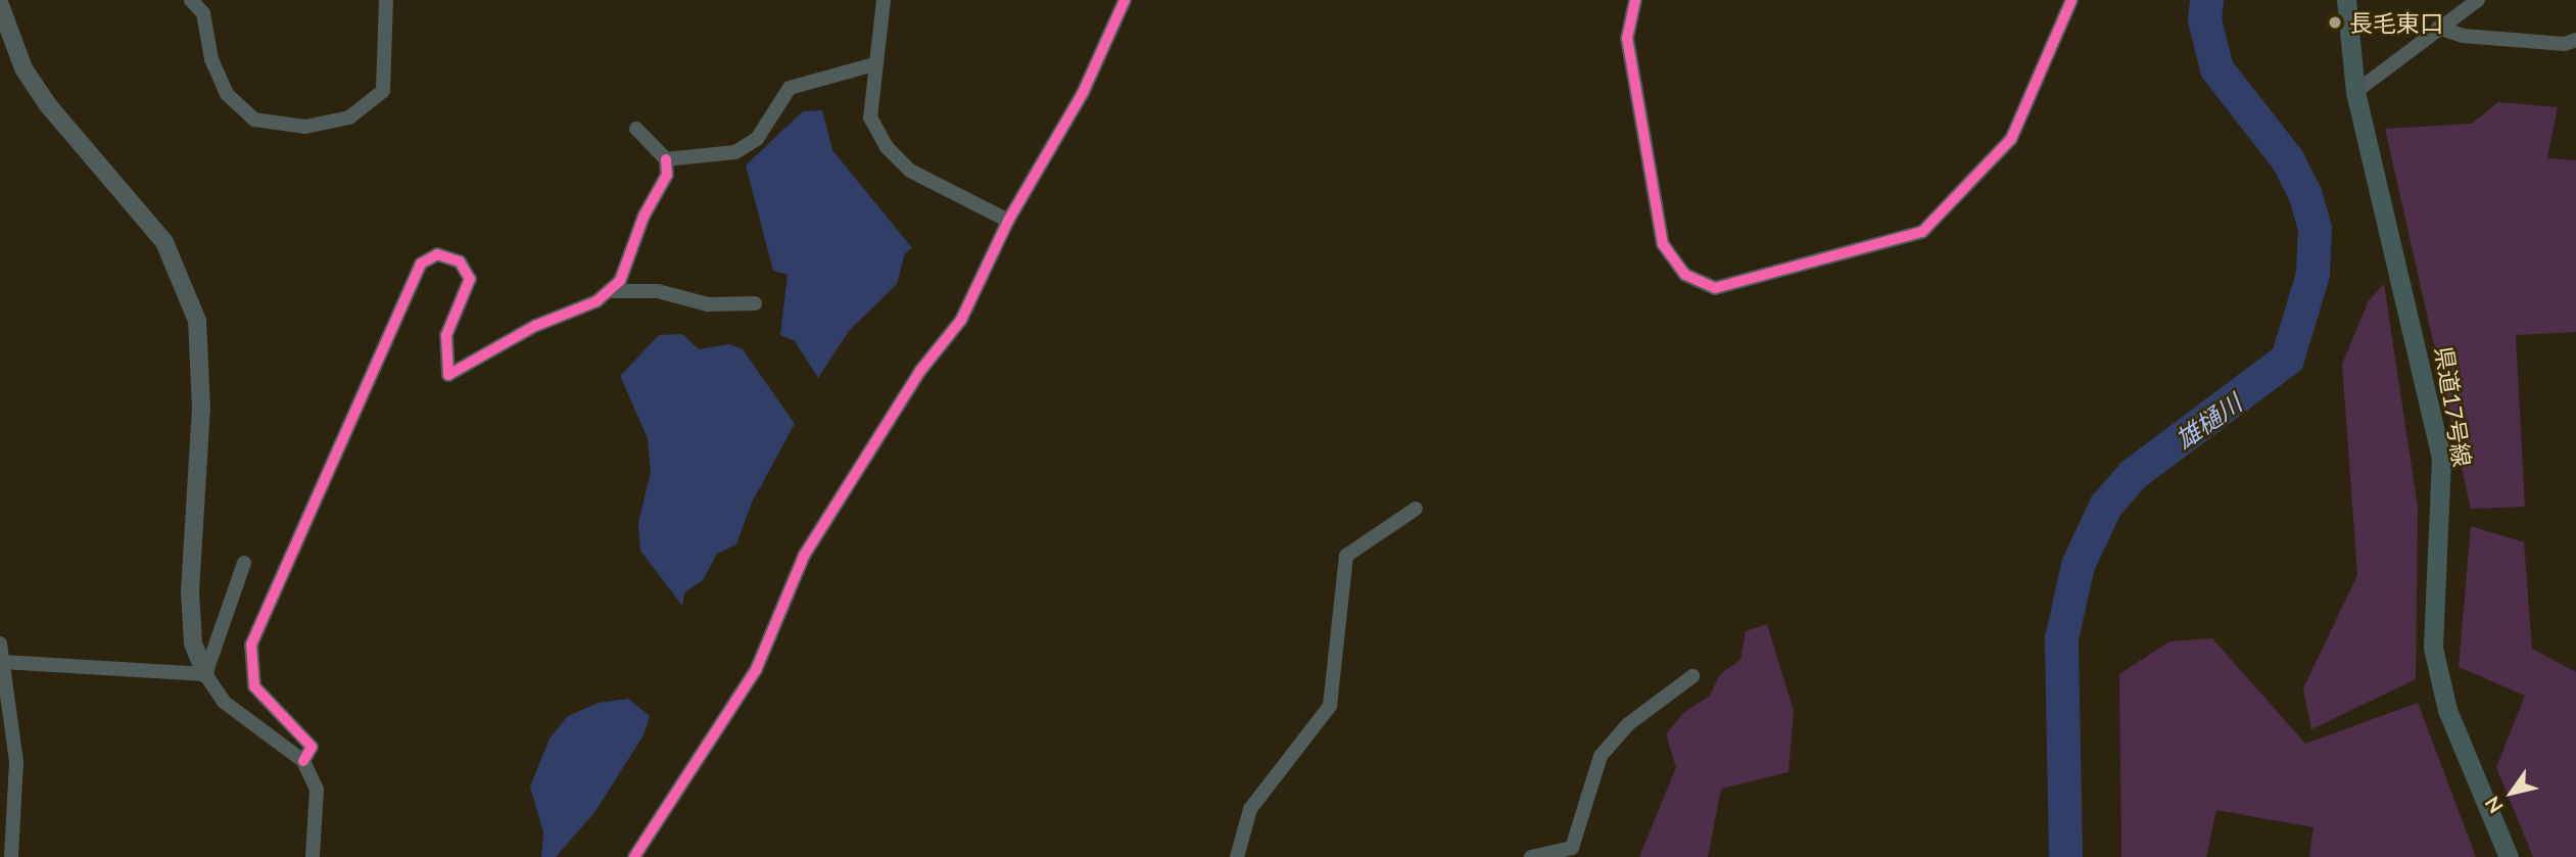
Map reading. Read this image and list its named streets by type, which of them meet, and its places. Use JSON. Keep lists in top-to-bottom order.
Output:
{
  "streets": {
    "main road": ["県道17号線"]
  },
  "water": ["雄樋川"],
  "places": ["長毛東口"],
  "north": "bottom left"
}
